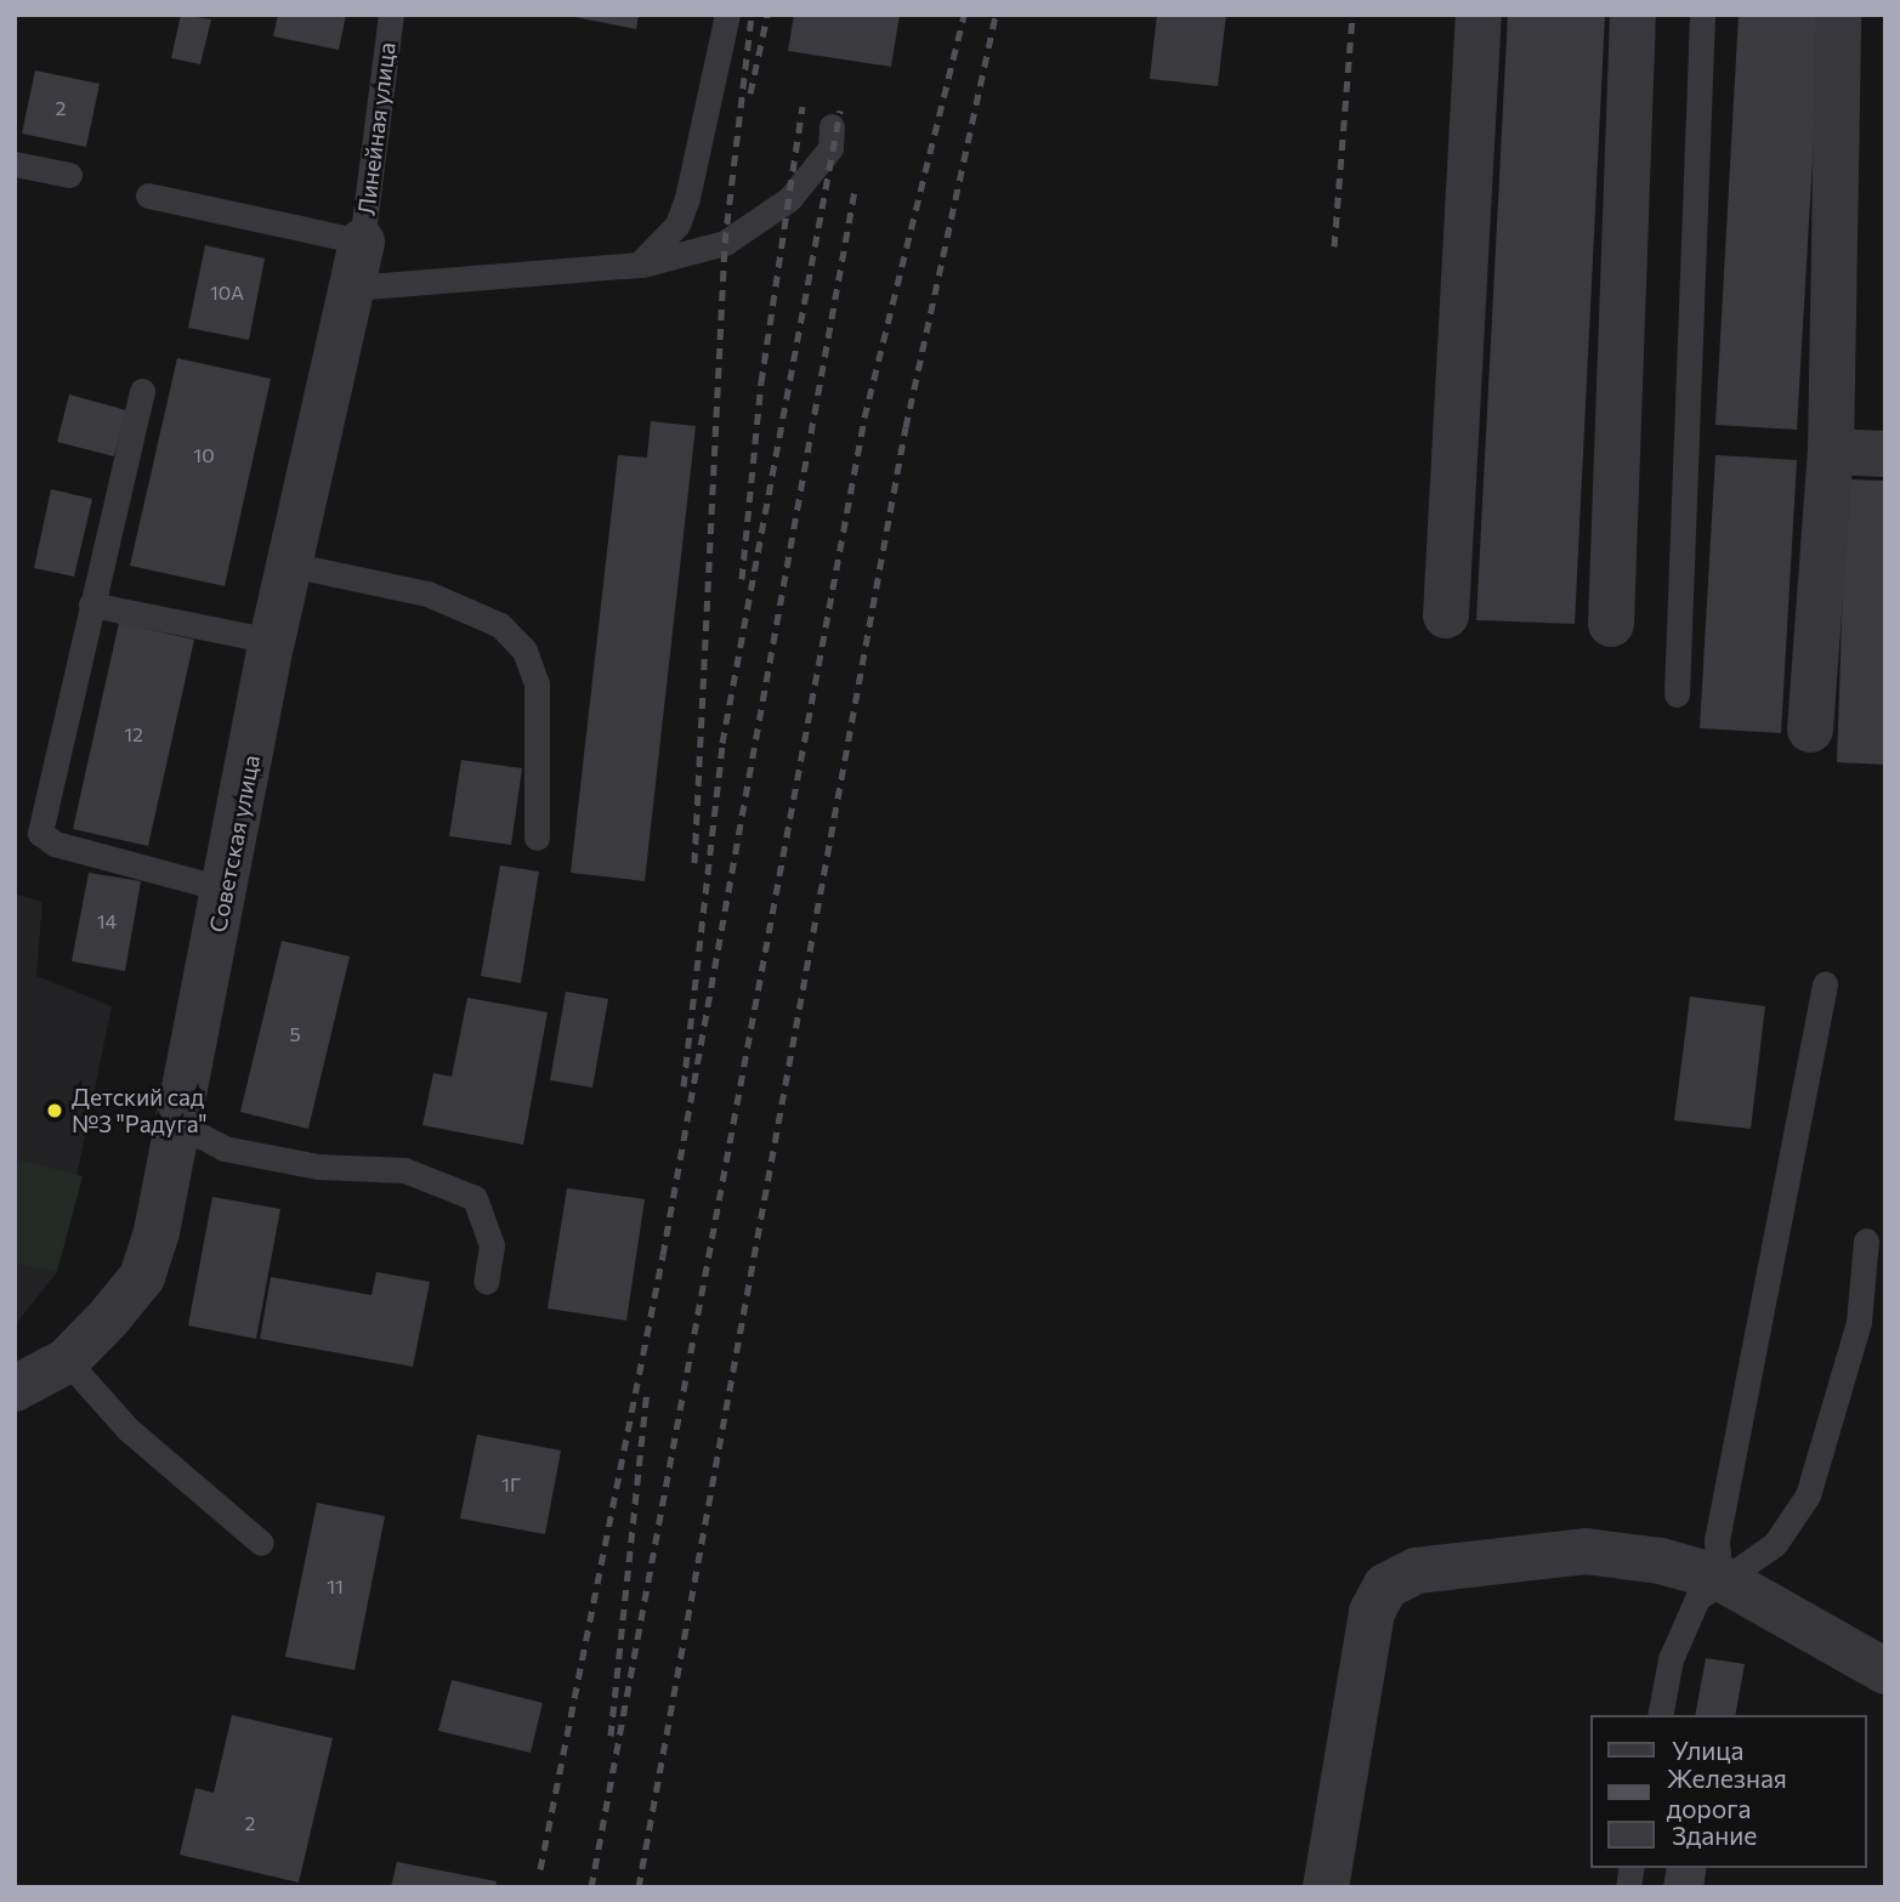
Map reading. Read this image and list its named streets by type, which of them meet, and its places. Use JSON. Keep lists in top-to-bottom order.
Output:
{
  "streets": {
    "street": ["Советская улица"],
    "lane": ["Линейная улица"]
  },
  "crossings": [
    ["Линейная улица", "Советская улица"]
  ],
  "places": ["Детский сад №3 \"Радуга\""],
  "house_numbers": [
    "2",
    "10А",
    "10",
    "12",
    "14",
    "5",
    "1Г",
    "11",
    "2"
  ],
  "legend": ["Улица", "Железная дорога", "Здание"]
}
